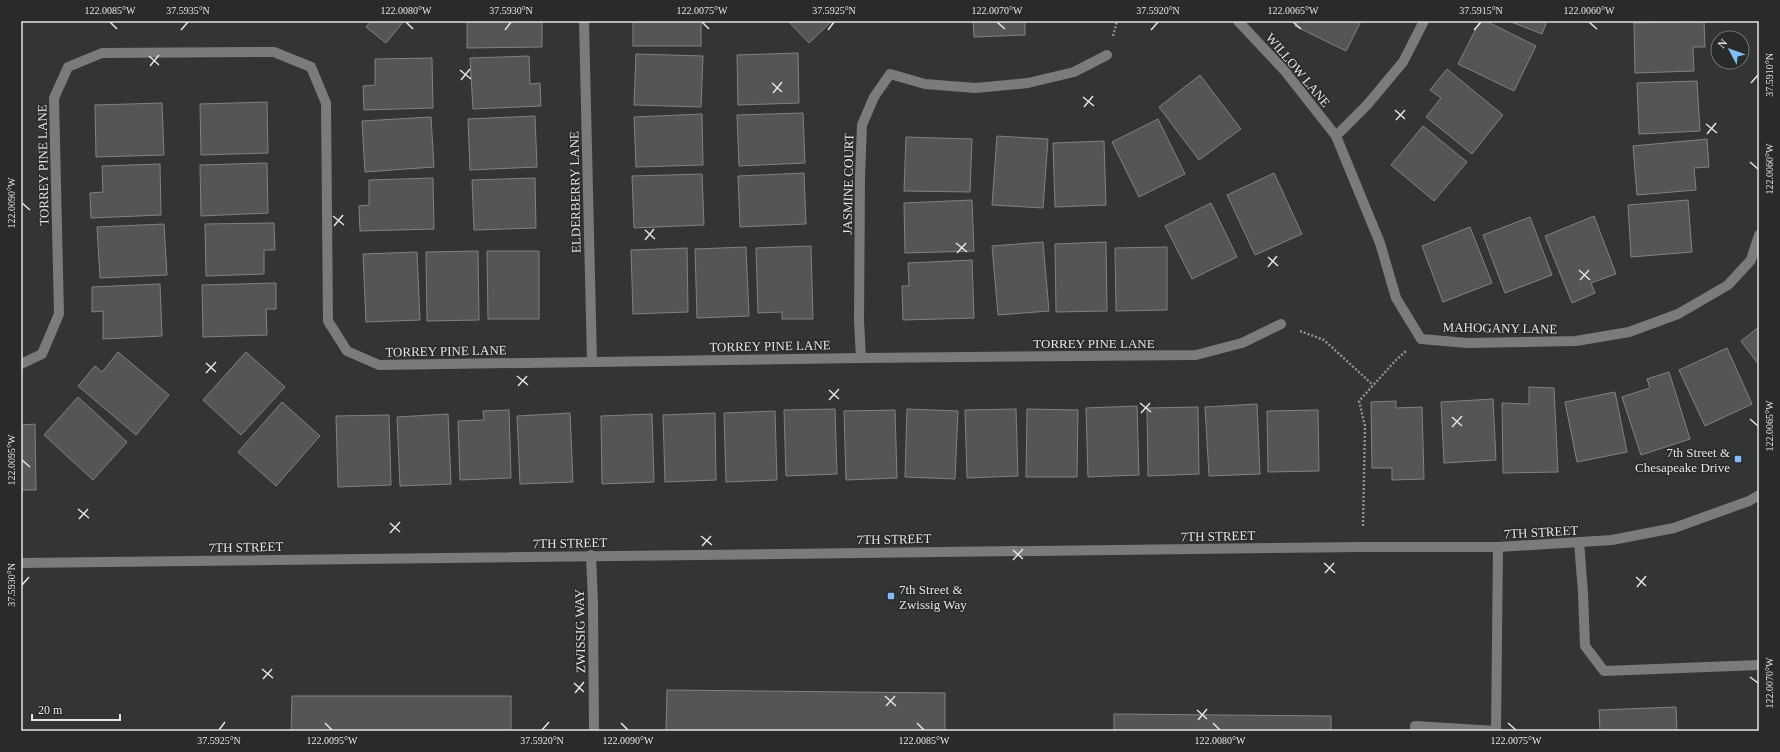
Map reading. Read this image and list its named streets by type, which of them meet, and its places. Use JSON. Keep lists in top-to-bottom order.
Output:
{
  "streets": {
    "street": [
      "WILLOW LANE",
      "TORREY PINE LANE",
      "JASMINE COURT",
      "ELDERBERRY LANE",
      "MAHOGANY LANE",
      "7TH STREET",
      "ZWISSIG WAY"
    ]
  },
  "crossings": [
    ["TORREY PINE LANE", "JASMINE COURT"],
    ["TORREY PINE LANE", "ELDERBERRY LANE"],
    ["7TH STREET", "ZWISSIG WAY"]
  ],
  "places": {
    "transit": ["7th Street & Chesapeake Drive", "7th Street & Zwissig Way"]
  },
  "scale_bar": "20 m",
  "north": "top left",
  "coordinates": [
    "122.0085°W",
    "37.5935°N",
    "122.0080°W",
    "37.5930°N",
    "122.0075°W",
    "37.5925°N",
    "122.0070°W",
    "37.5920°N",
    "122.0065°W",
    "37.5915°N",
    "122.0060°W",
    "37.5910°N",
    "122.0090°W",
    "122.0095°W"
  ]
}
